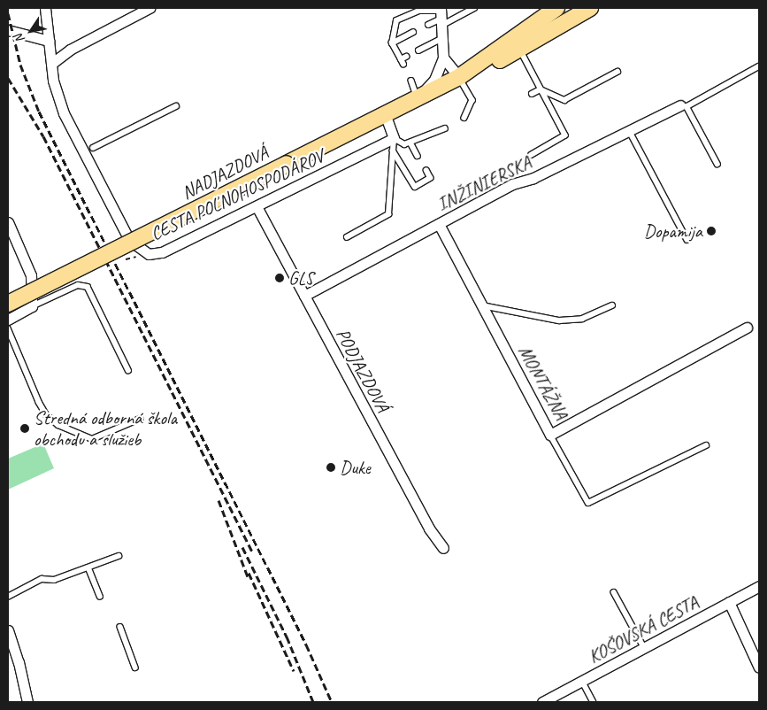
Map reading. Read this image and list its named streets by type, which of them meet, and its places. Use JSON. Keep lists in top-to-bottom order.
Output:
{
  "streets": {
    "main road": ["NADJAZDOVÁ"],
    "street": [
      "INŽINIERSKA",
      "CESTA POĽNOHOSPODÁROV",
      "PODJAZDOVÁ",
      "MONTÁŽNA",
      "KOŠOVSKÁ CESTA"
    ]
  },
  "crossings": [
    ["INŽINIERSKA", "PODJAZDOVÁ"],
    ["INŽINIERSKA", "MONTÁŽNA"],
    ["CESTA POĽNOHOSPODÁROV", "PODJAZDOVÁ"]
  ],
  "places": [
    "Dopamija",
    "GLS",
    "Stredná odborná škola obchodu a služieb",
    "Duke"
  ],
  "north": "bottom left"
}
